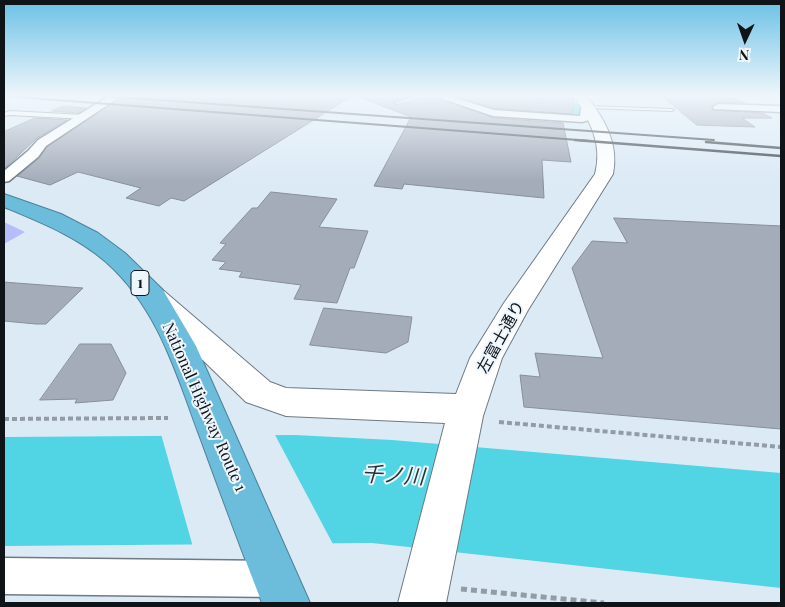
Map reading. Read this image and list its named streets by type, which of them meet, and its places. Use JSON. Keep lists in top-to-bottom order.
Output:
{
  "streets": {
    "highway": ["1", "National Highway Route 1"],
    "street": ["左富士通り"]
  },
  "water": ["千ノ川"],
  "north": "bottom"
}
